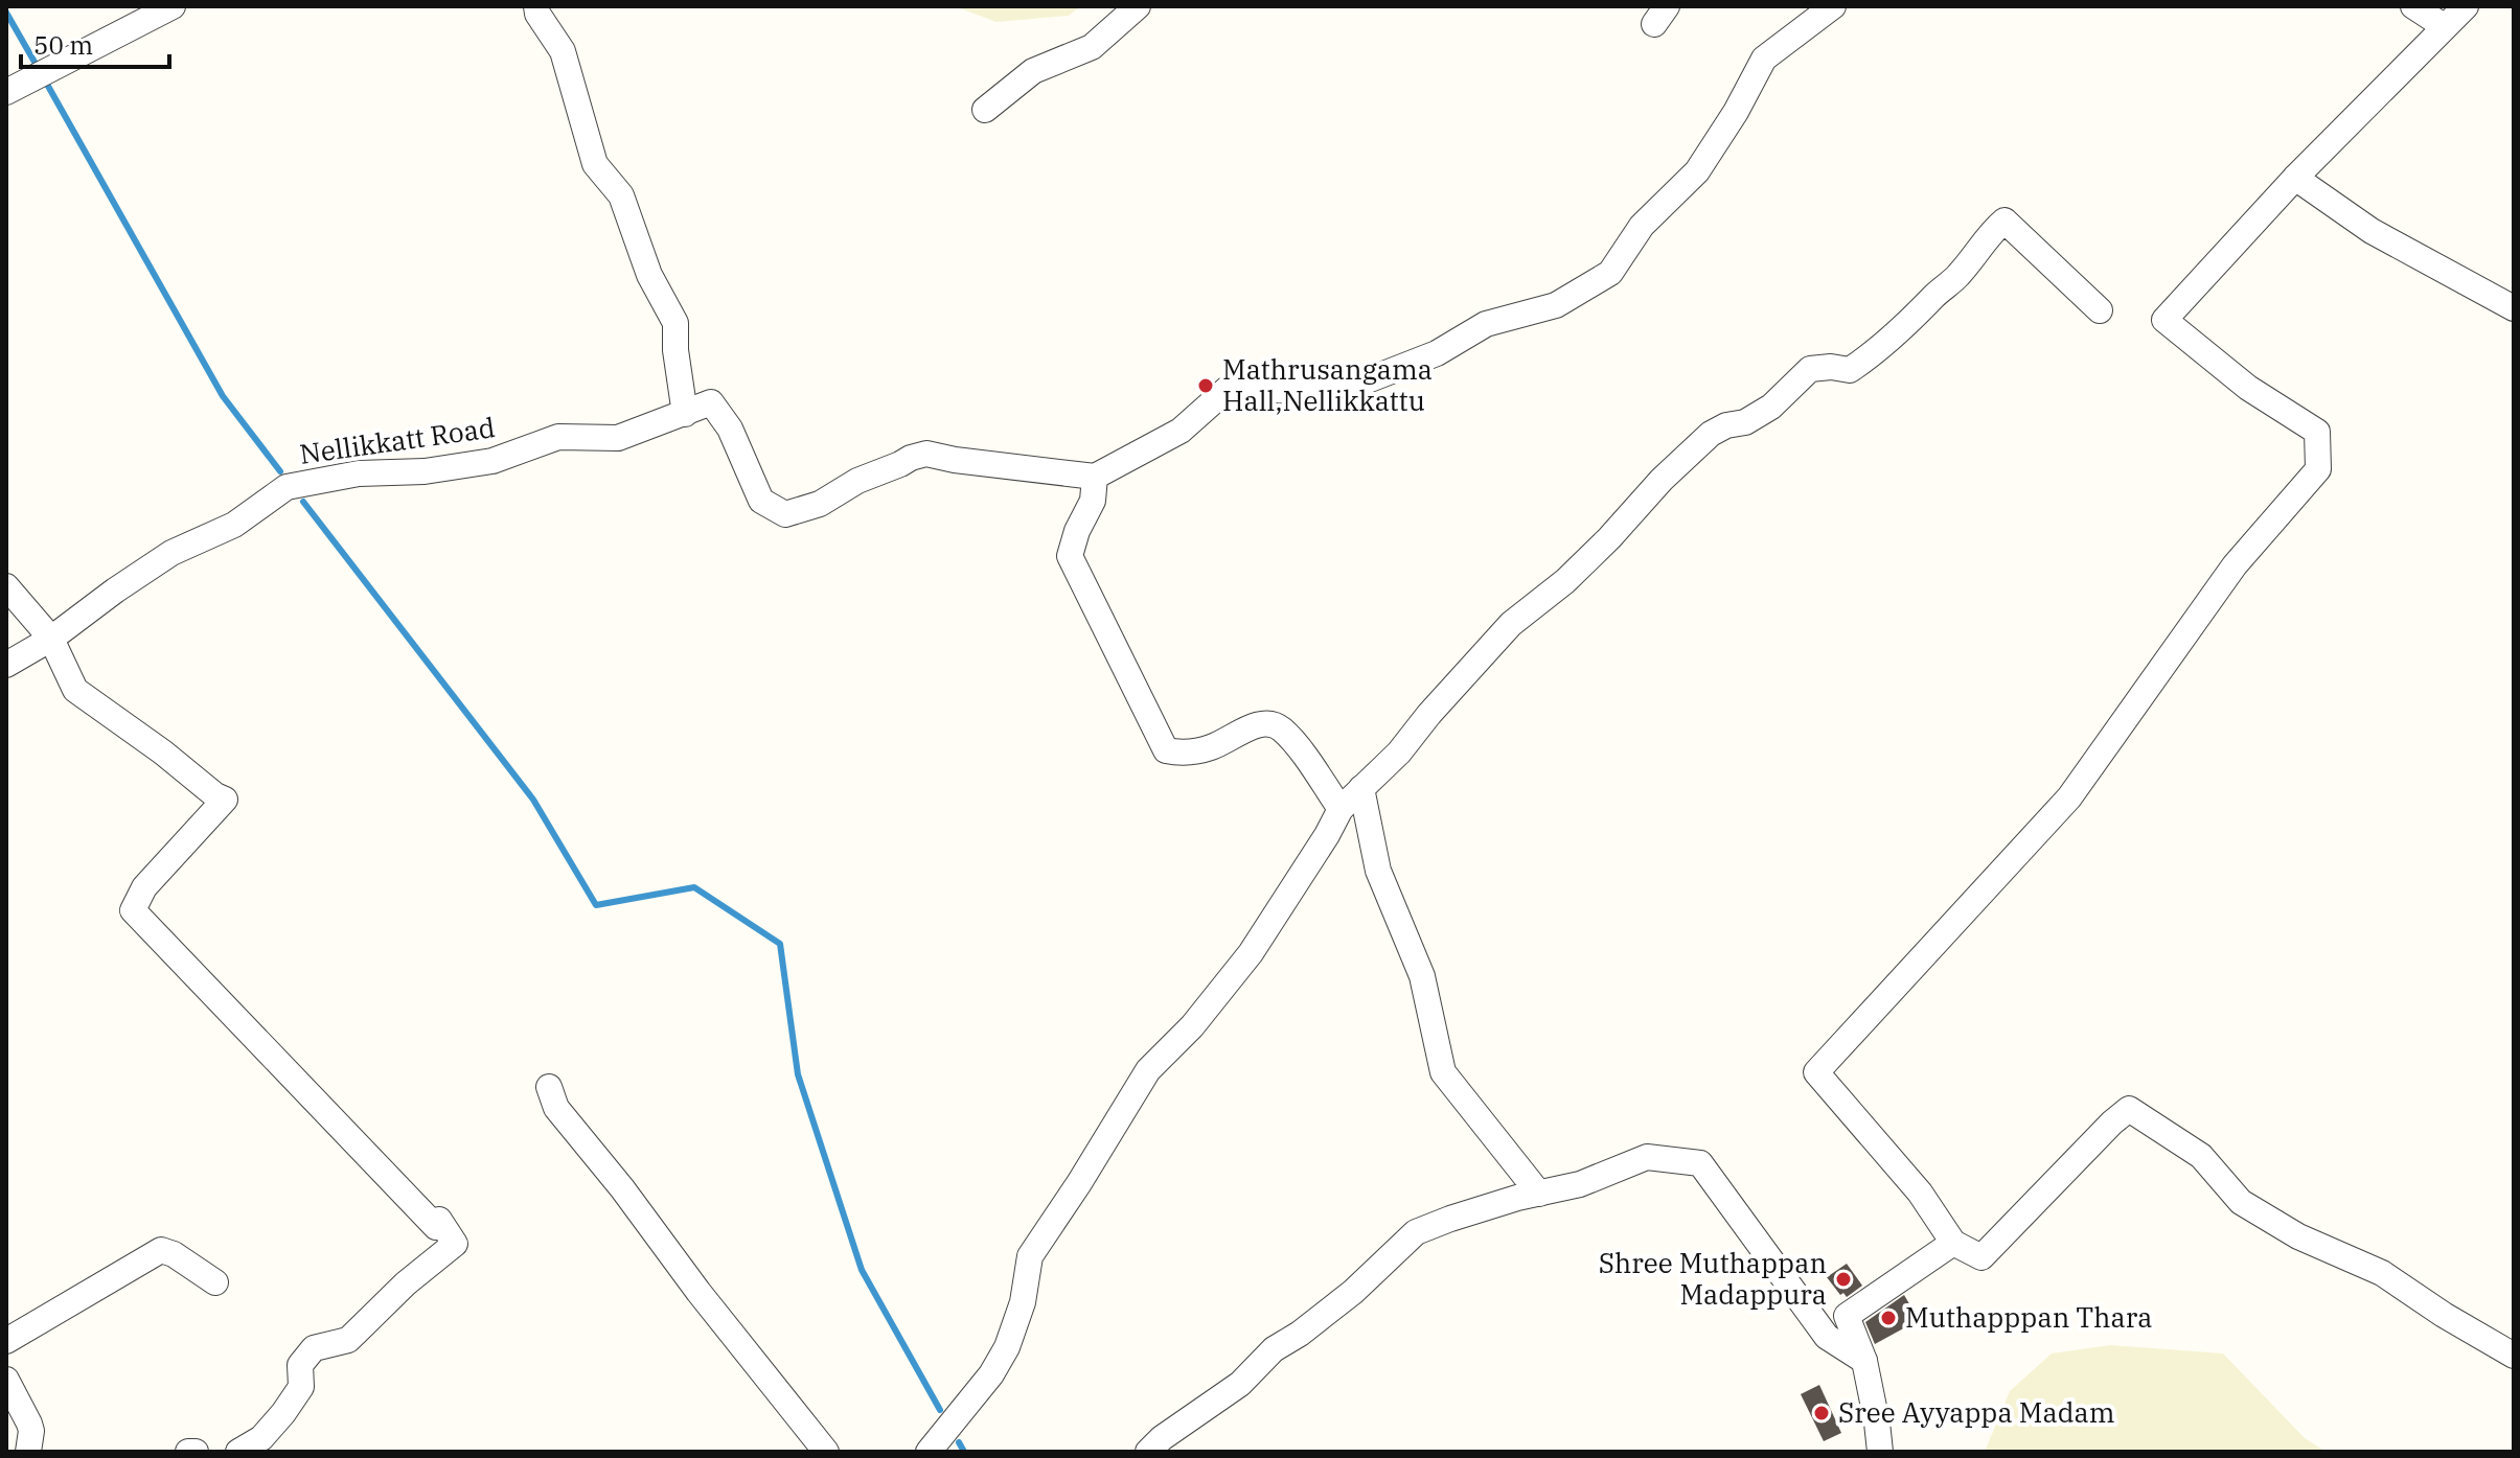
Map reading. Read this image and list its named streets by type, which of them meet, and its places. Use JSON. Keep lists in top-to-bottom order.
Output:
{
  "streets": {
    "street": ["Nellikkatt Road"]
  },
  "places": [
    "Mathrusangama Hall,Nellikkattu",
    "Shree Muthappan Madappura",
    "Muthapppan Thara",
    "Sree Ayyappa Madam"
  ],
  "scale_bar": "50 m"
}
